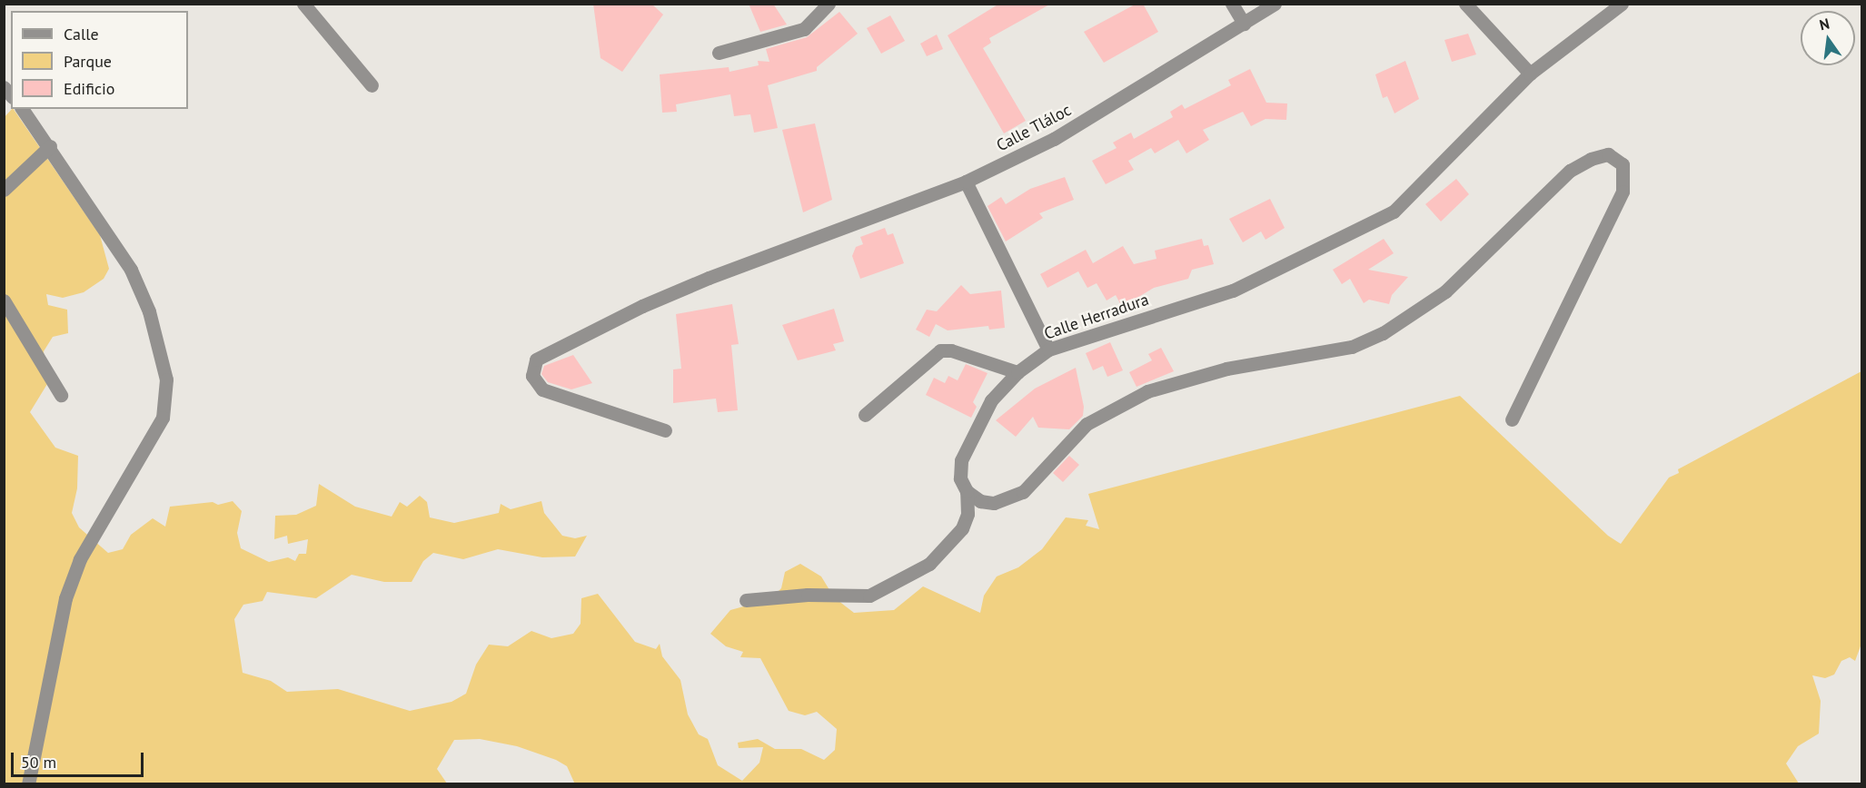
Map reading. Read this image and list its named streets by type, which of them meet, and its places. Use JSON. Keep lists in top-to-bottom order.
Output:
{
  "streets": {
    "street": ["Calle Tláloc", "Calle Herradura"]
  },
  "legend": ["Calle", "Parque", "Edificio"],
  "scale_bar": "50 m",
  "north": "top"
}
